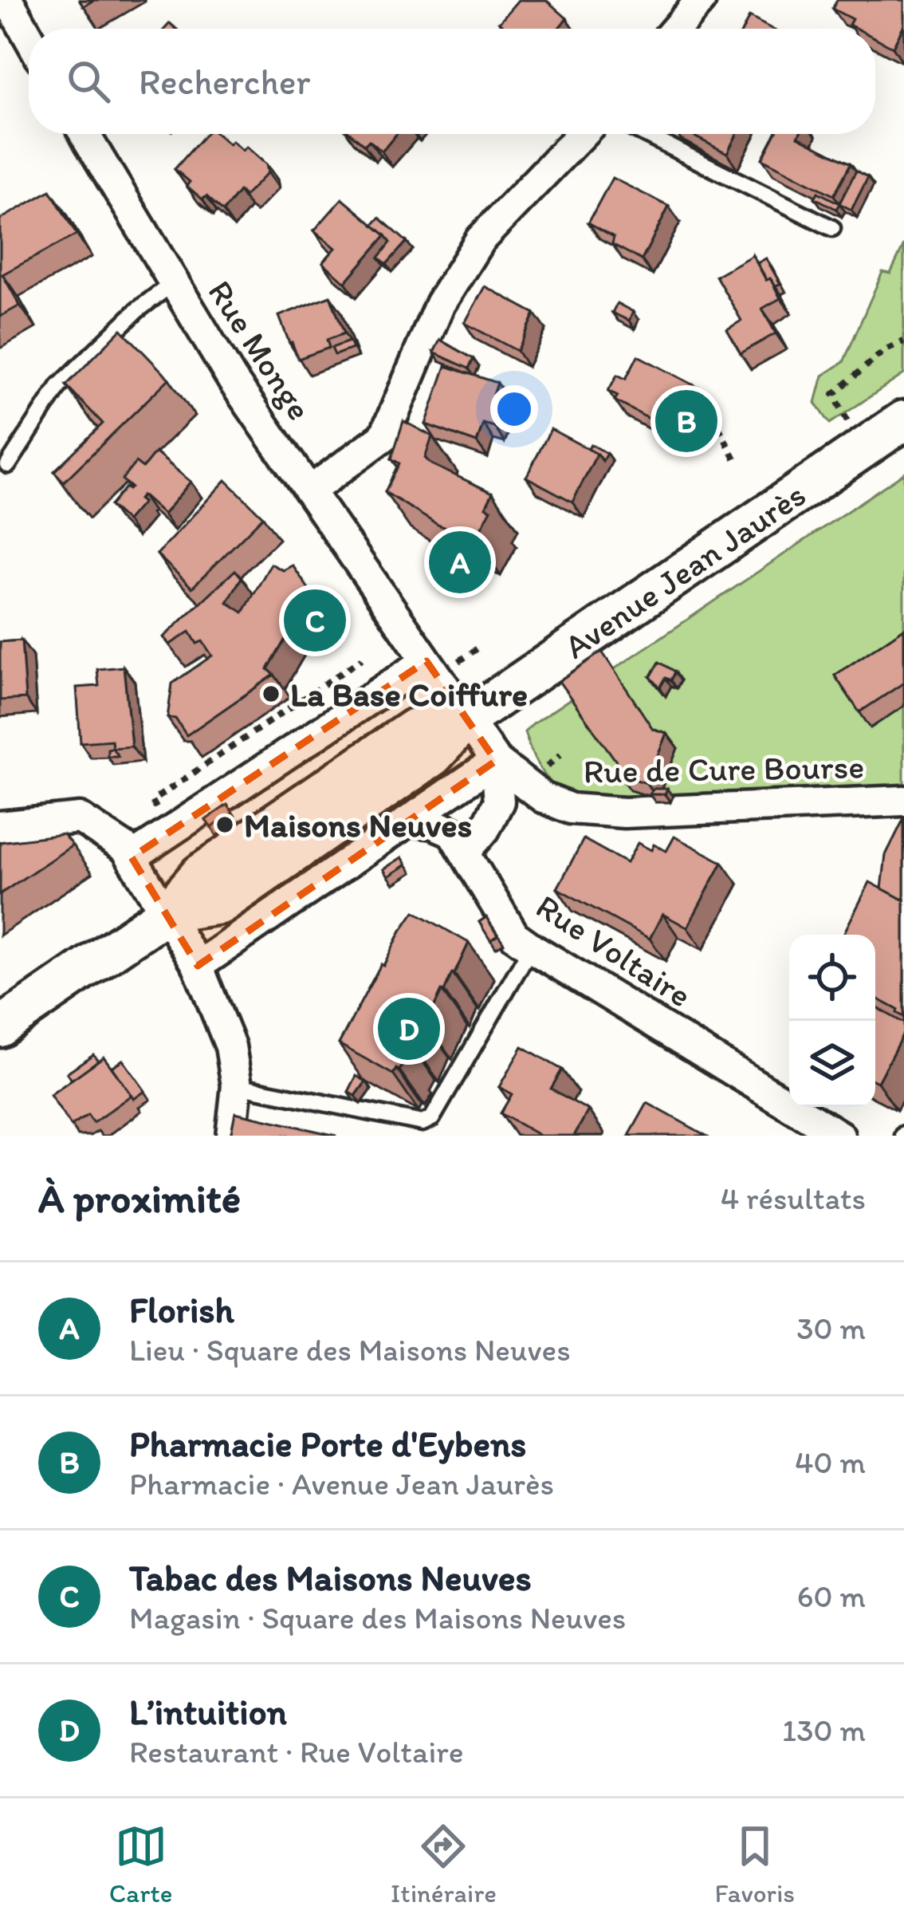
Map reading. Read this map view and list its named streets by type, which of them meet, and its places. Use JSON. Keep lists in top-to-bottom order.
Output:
{
  "streets": {
    "main road": ["Avenue Jean Jaurès"],
    "street": ["Rue Monge", "Rue de Cure Bourse", "Rue Voltaire"]
  },
  "crossings": [
    ["Rue Monge", "Rue de Cure Bourse"],
    ["Avenue Jean Jaurès", "Rue de Cure Bourse"]
  ],
  "places": ["La Base Coiffure", "Maisons Neuves"],
  "page": {
    "search": "Rechercher",
    "pins": [
      "B",
      "A",
      "C",
      "D"
    ],
    "heading": ["À proximité", "4 résultats"],
    "list": [
      {
        "mark": "A",
        "name": "Florish",
        "note": "Lieu · Square des Maisons Neuves",
        "value": "30 m"
      },
      {
        "mark": "B",
        "name": "Pharmacie Porte d'Eybens",
        "note": "Pharmacie · Avenue Jean Jaurès",
        "value": "40 m"
      },
      {
        "mark": "C",
        "name": "Tabac des Maisons Neuves",
        "note": "Magasin · Square des Maisons Neuves",
        "value": "60 m"
      },
      {
        "mark": "D",
        "name": "L’intuition",
        "note": "Restaurant · Rue Voltaire",
        "value": "130 m"
      }
    ],
    "nav": ["Carte", "Itinéraire", "Favoris"]
  }
}
